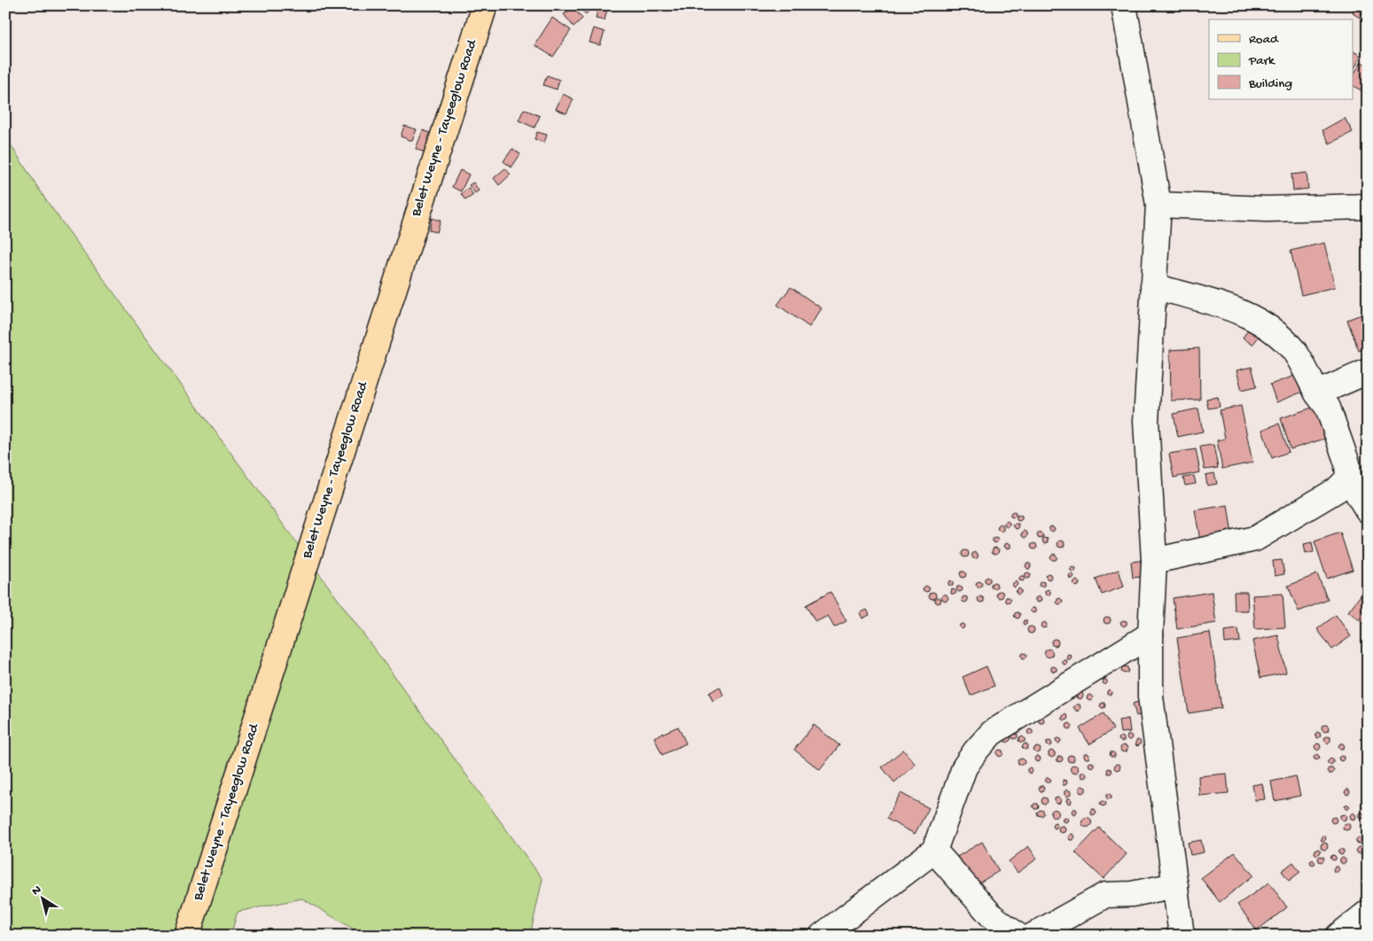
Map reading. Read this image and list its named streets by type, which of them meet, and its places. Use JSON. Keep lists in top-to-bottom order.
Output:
{
  "streets": {
    "main road": ["Belet Weyne - Tayeeglow Road"]
  },
  "legend": ["Road", "Park", "Building"],
  "north": "top left"
}
